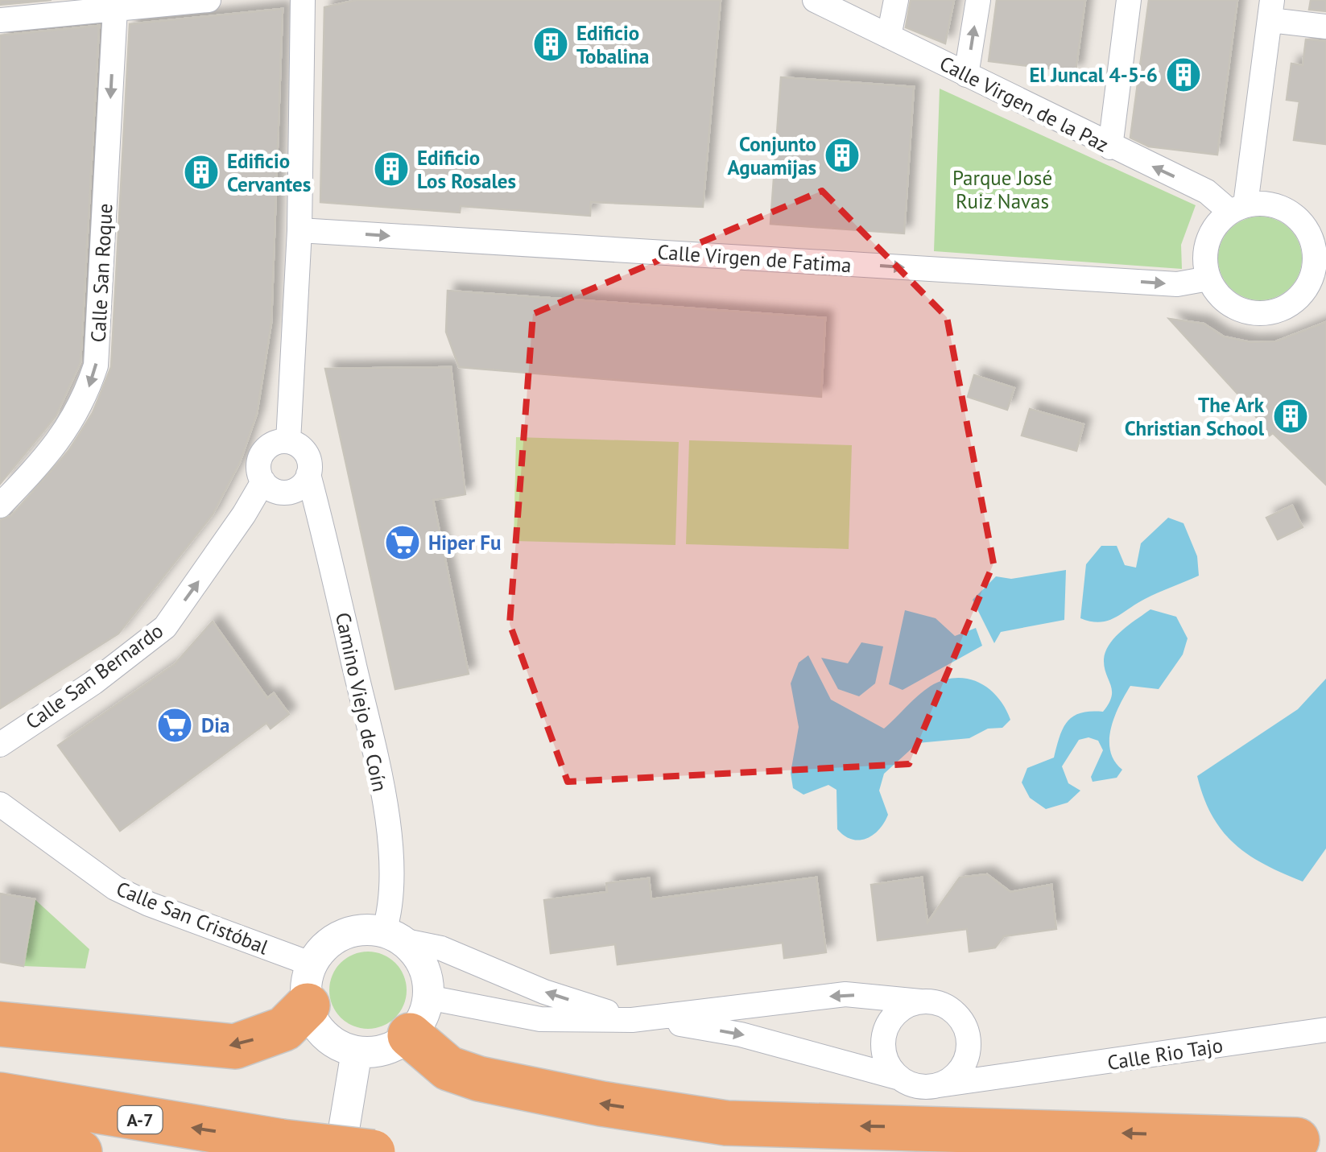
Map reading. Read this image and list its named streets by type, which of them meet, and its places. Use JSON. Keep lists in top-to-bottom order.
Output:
{
  "streets": {
    "highway": ["A-7"],
    "street": [
      "Calle Virgen de la Paz",
      "Calle Virgen de Fatima",
      "Calle San Roque",
      "Calle San Bernardo",
      "Camino Viejo de Coín",
      "Calle San Cristóbal",
      "Calle Rio Tajo"
    ]
  },
  "crossings": [
    ["Calle Virgen de la Paz", "Calle Virgen de Fatima"],
    ["Calle San Bernardo", "Camino Viejo de Coín"],
    ["Camino Viejo de Coín", "Calle San Cristóbal"]
  ],
  "one_way": ["Calle Virgen de Fatima", "Calle San Bernardo"],
  "parks": ["Parque José Ruiz Navas"],
  "places": {
    "building": [
      "Edificio Tobalina",
      "El Juncal 4-5-6",
      "Conjunto Aguamijas",
      "Edificio Los Rosales",
      "Edificio Cervantes",
      "The Ark Christian School"
    ],
    "supermarket": ["Hiper Fu", "Dia"]
  }
}
